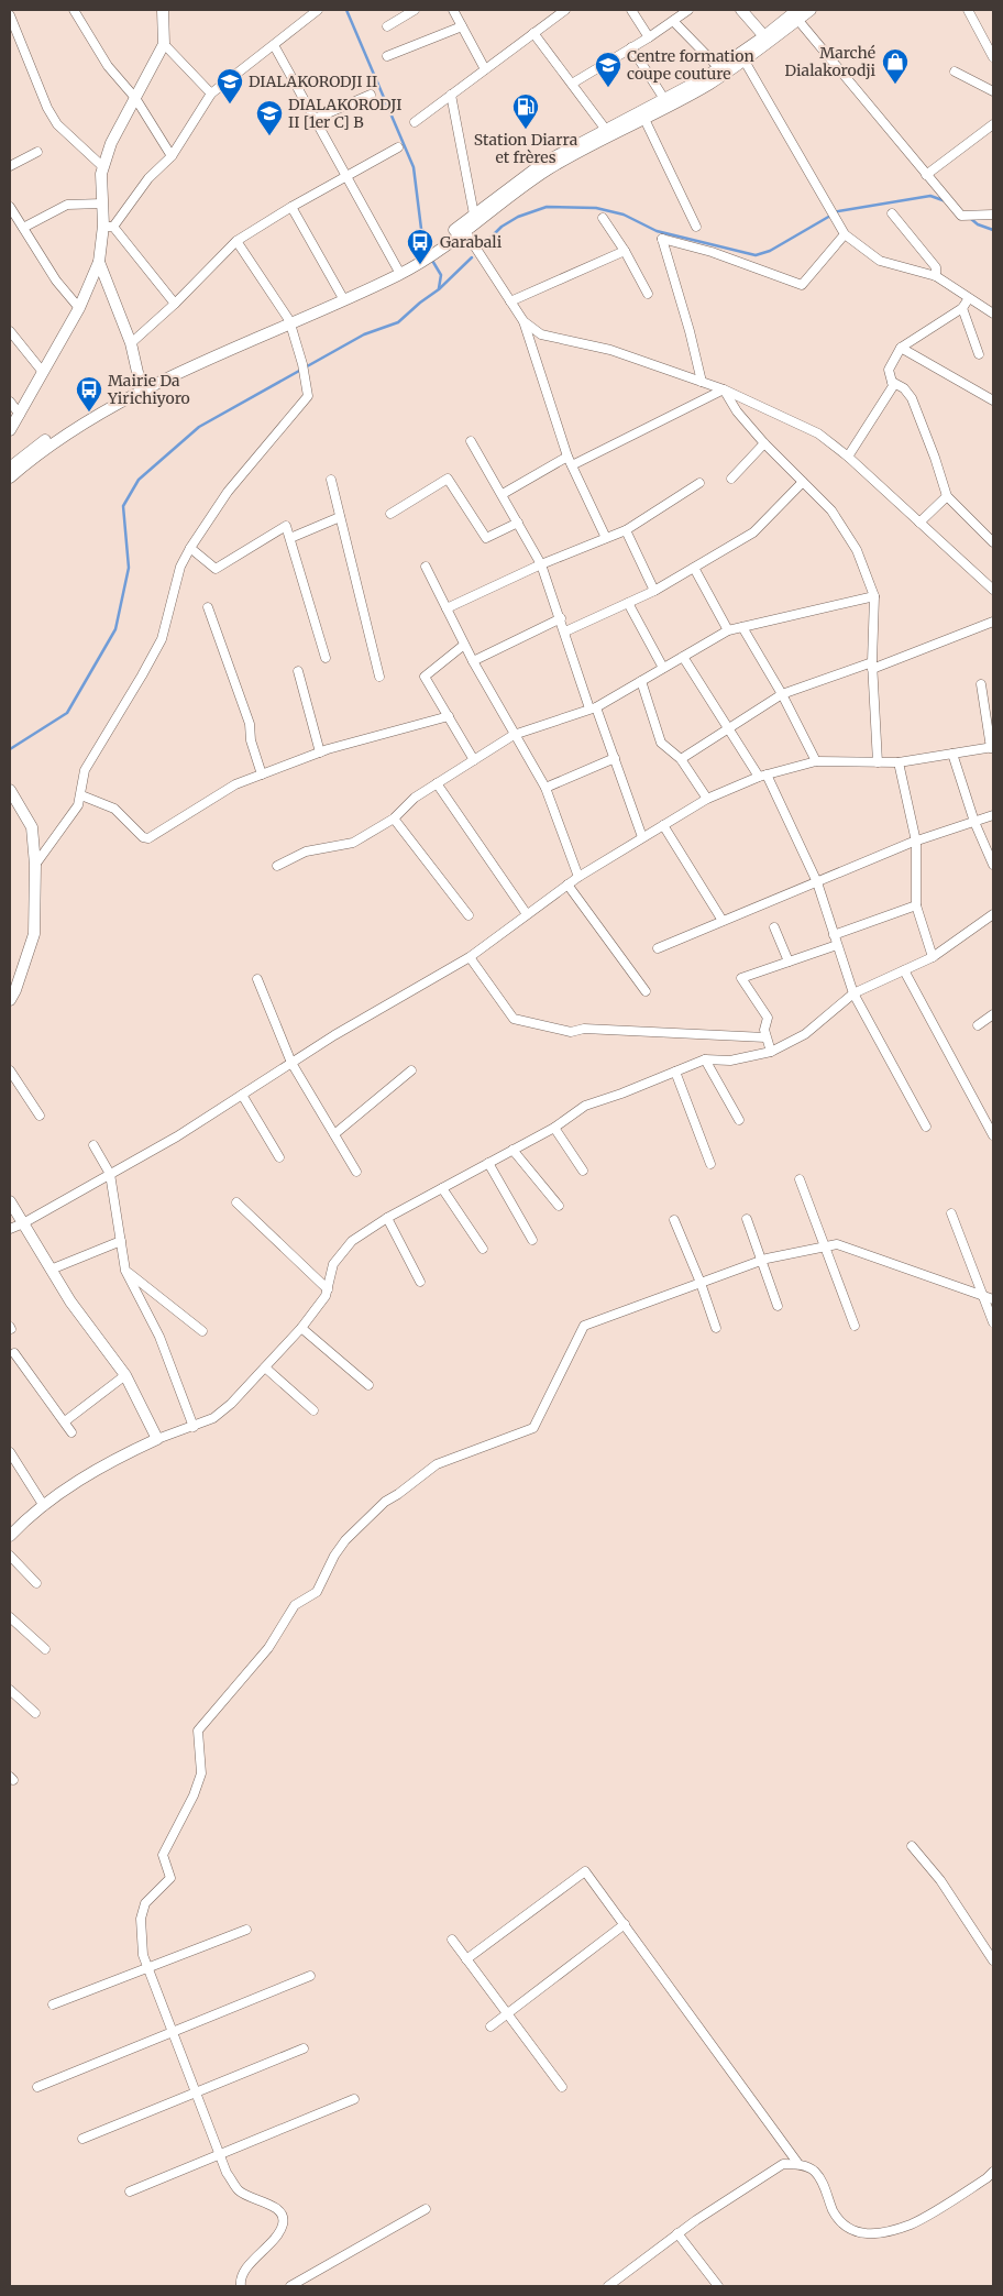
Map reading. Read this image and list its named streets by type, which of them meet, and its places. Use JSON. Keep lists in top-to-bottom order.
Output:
{
  "places": {
    "shop": ["Marché Dialakorodji"],
    "school or university": ["Centre formation coupe couture", "DIALAKORODJI II", "DIALAKORODJI II [1er C] B"],
    "fuel station": ["Station Diarra et frères"],
    "bus stop": ["Garabali", "Mairie Da Yirichiyoro"]
  }
}
